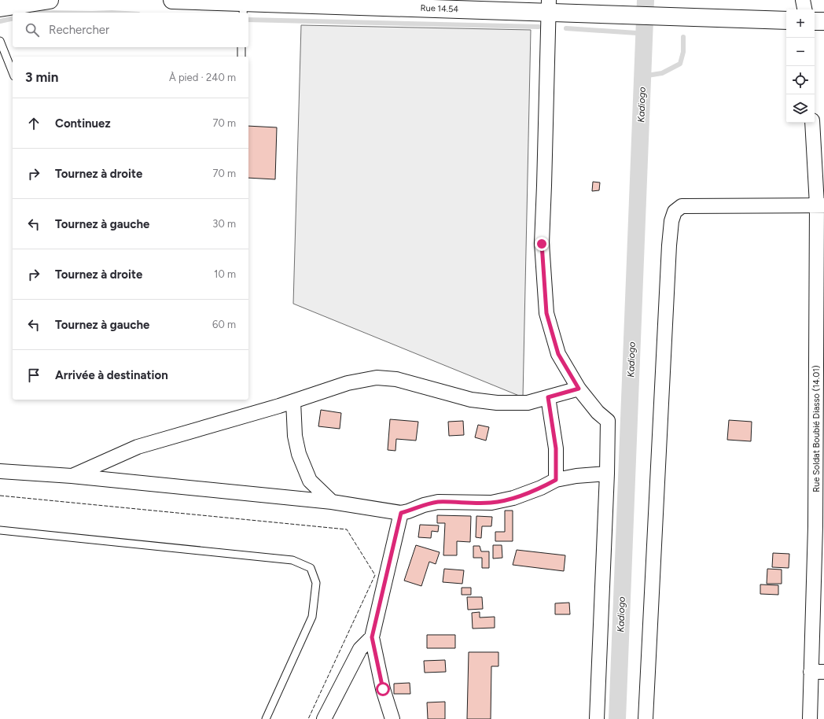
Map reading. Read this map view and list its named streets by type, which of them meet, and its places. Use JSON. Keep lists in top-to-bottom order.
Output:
{
  "streets": {
    "main road": ["Rue 14.54"],
    "street": ["Rue Soldat Boubié Diasso (14.01)"]
  },
  "water": ["Kadiogo"],
  "page": {
    "map_buttons": ["+", "−"],
    "search": "Rechercher",
    "heading": ["3 min", "À pied · 240 m"],
    "list": [
      ["Continuez", "70 m"],
      ["Tournez à droite", "70 m"],
      ["Tournez à gauche", "30 m"],
      ["Tournez à droite", "10 m"],
      ["Tournez à gauche", "60 m"],
      "Arrivée à destination"
    ]
  }
}
